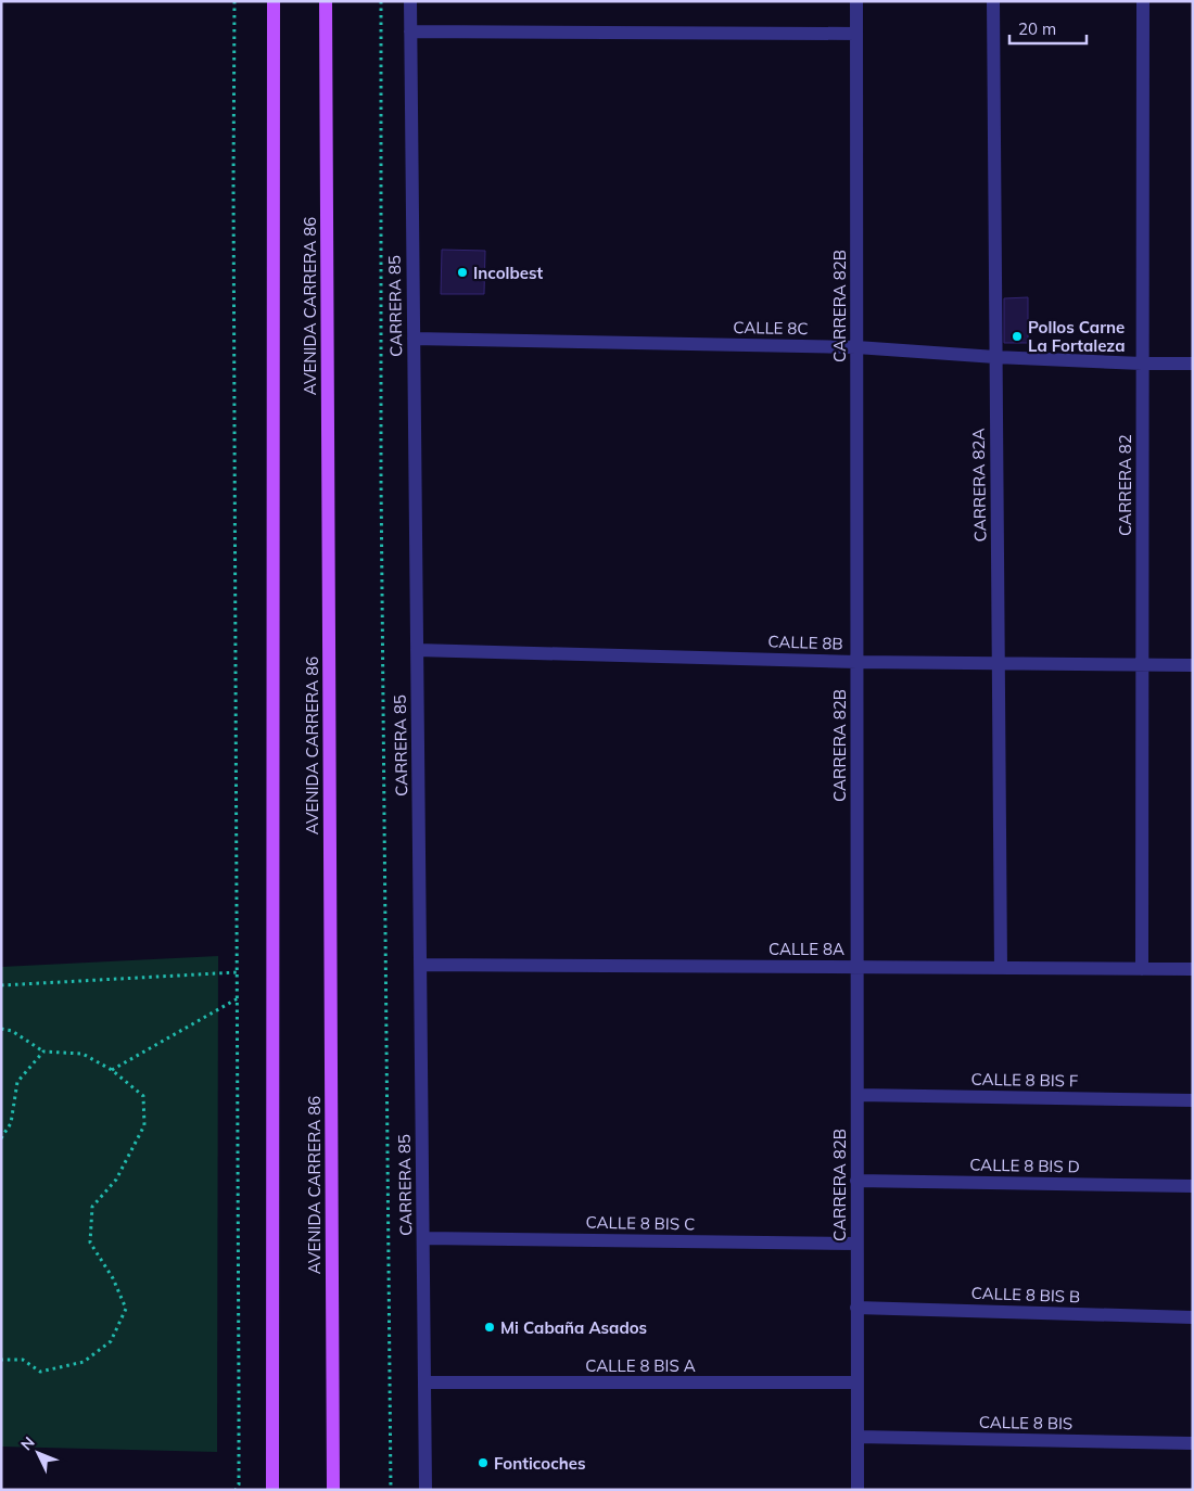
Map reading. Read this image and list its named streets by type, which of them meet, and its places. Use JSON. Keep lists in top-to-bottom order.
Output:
{
  "streets": {
    "main road": ["AVENIDA CARRERA 86"],
    "street": [
      "CARRERA 85",
      "CARRERA 82B",
      "CALLE 8C",
      "CARRERA 82A",
      "CARRERA 82",
      "CALLE 8B",
      "CALLE 8A",
      "CALLE 8 BIS F",
      "CALLE 8 BIS D",
      "CALLE 8 BIS C",
      "CALLE 8 BIS B",
      "CALLE 8 BIS A",
      "CALLE 8 BIS"
    ]
  },
  "crossings": [
    ["CARRERA 85", "CALLE 8C"],
    ["CARRERA 85", "CALLE 8B"],
    ["CARRERA 85", "CALLE 8A"],
    ["CARRERA 85", "CALLE 8 BIS C"],
    ["CARRERA 85", "CALLE 8 BIS A"],
    ["CARRERA 82B", "CALLE 8C"],
    ["CARRERA 82B", "CALLE 8B"],
    ["CARRERA 82B", "CALLE 8A"],
    ["CARRERA 82B", "CALLE 8 BIS F"],
    ["CARRERA 82B", "CALLE 8 BIS D"],
    ["CARRERA 82B", "CALLE 8 BIS C"],
    ["CARRERA 82B", "CALLE 8 BIS B"],
    ["CARRERA 82B", "CALLE 8 BIS A"],
    ["CARRERA 82B", "CALLE 8 BIS"],
    ["CALLE 8C", "CARRERA 82A"],
    ["CALLE 8C", "CARRERA 82"],
    ["CARRERA 82A", "CALLE 8B"],
    ["CARRERA 82A", "CALLE 8A"],
    ["CARRERA 82", "CALLE 8B"],
    ["CARRERA 82", "CALLE 8A"]
  ],
  "places": [
    "Incolbest",
    "Pollos Carne La Fortaleza",
    "Mi Cabaña Asados",
    "Fonticoches"
  ],
  "scale_bar": "20 m",
  "north": "top left"
}
